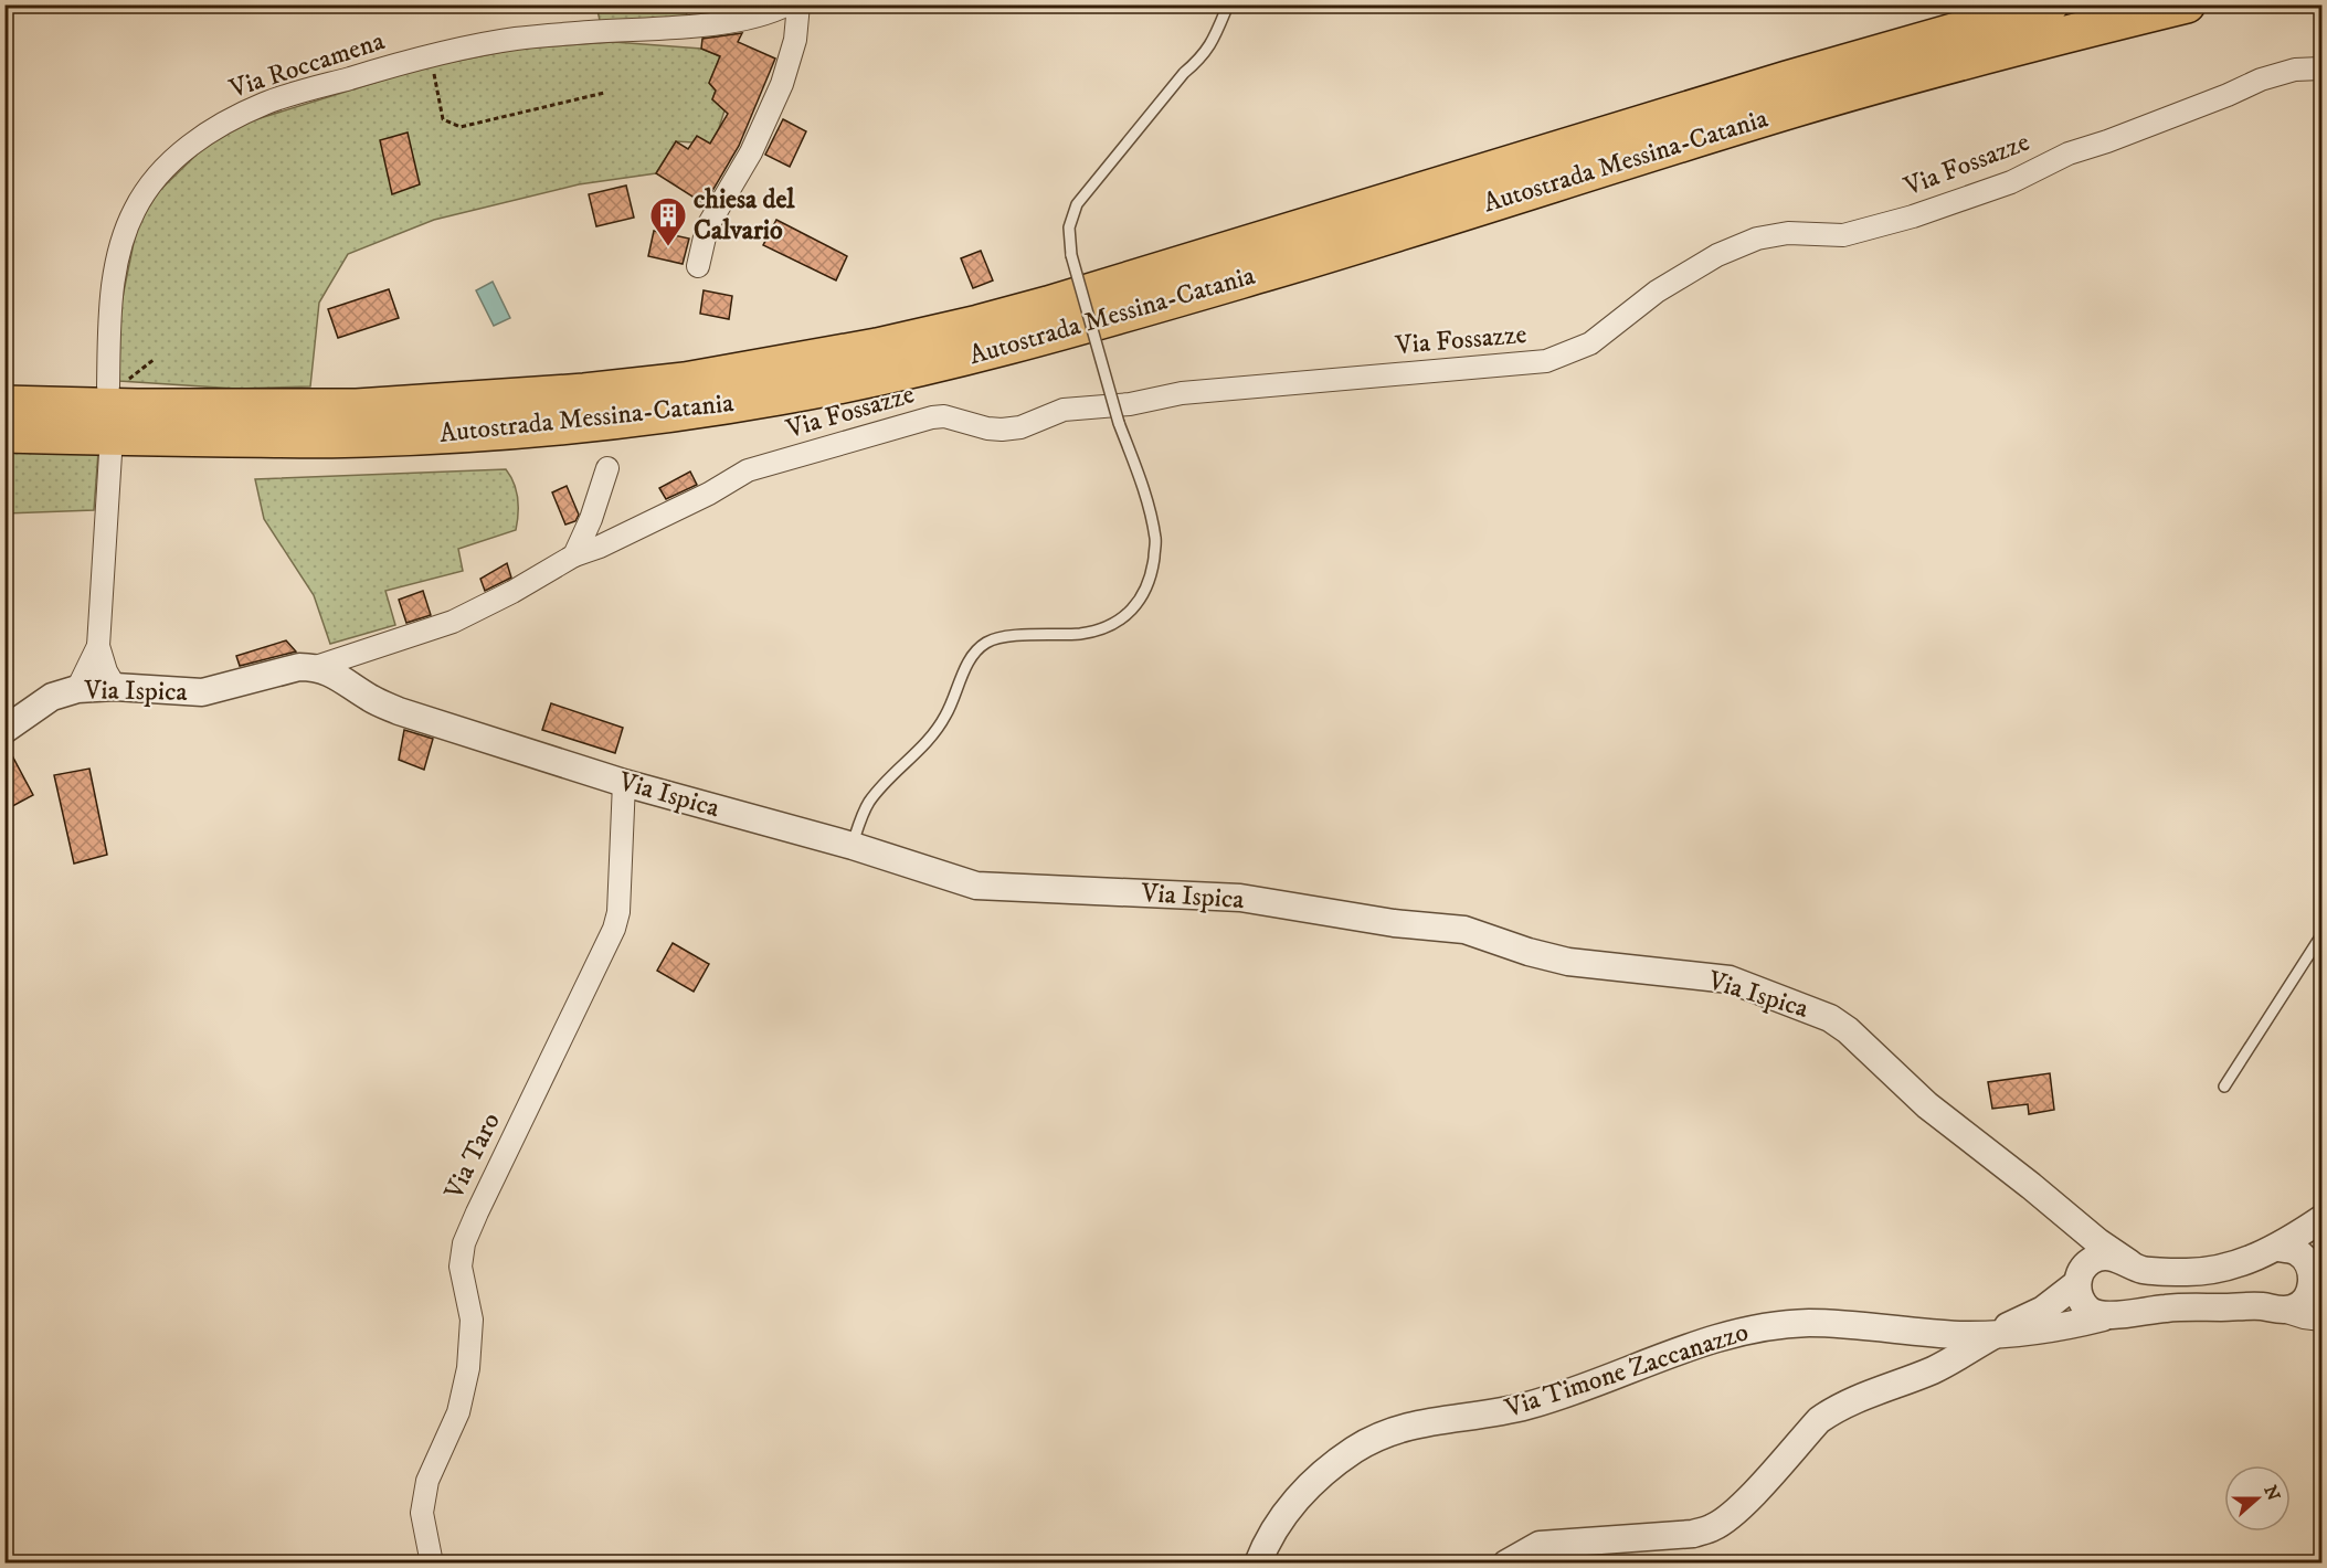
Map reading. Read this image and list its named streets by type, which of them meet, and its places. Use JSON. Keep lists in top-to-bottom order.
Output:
{
  "streets": {
    "highway": ["Autostrada Messina-Catania"],
    "street": [
      "Via Roccamena",
      "Via Fossazze",
      "Via Ispica",
      "Via Taro",
      "Via Timone Zaccanazzo"
    ]
  },
  "crossings": [
    ["Via Fossazze", "Via Ispica"],
    ["Via Ispica", "Via Taro"]
  ],
  "places": {
    "building": ["chiesa del Calvario"]
  },
  "north": "right"
}
